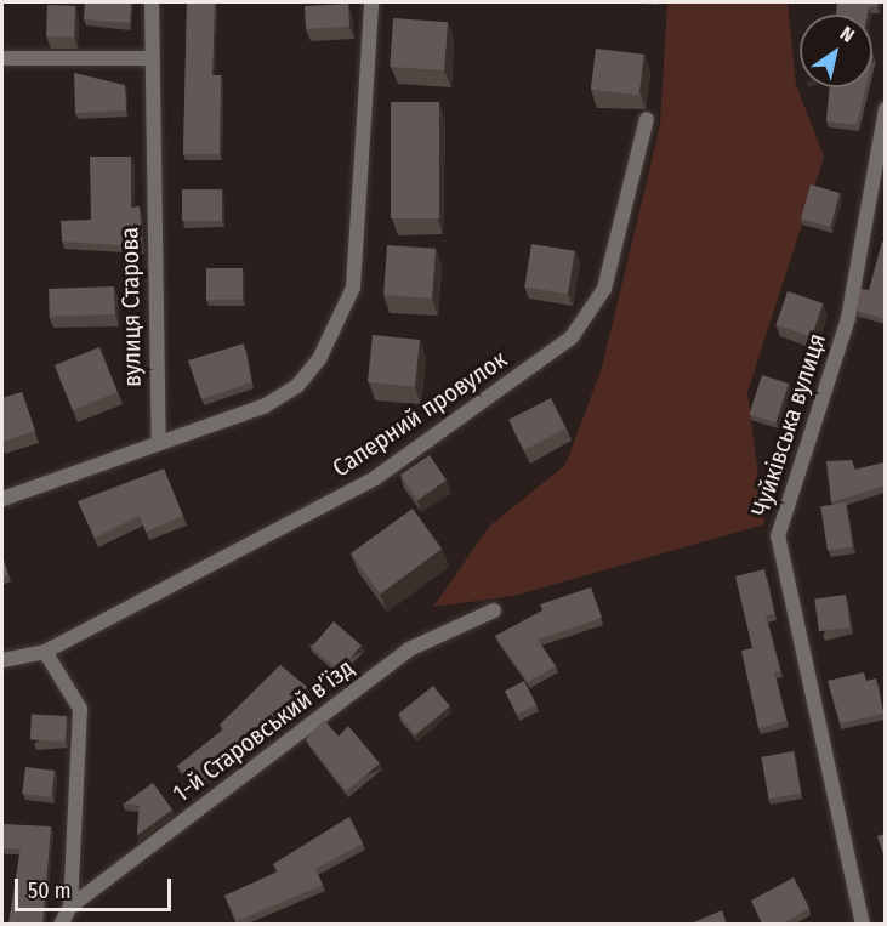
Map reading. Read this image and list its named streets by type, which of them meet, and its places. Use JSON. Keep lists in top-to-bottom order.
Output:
{
  "streets": {
    "street": [
      "вулиця Старова",
      "Саперний провулок",
      "Чуйківська вулиця",
      "1-й Старовський в’їзд"
    ]
  },
  "scale_bar": "50 m",
  "north": "top right"
}
